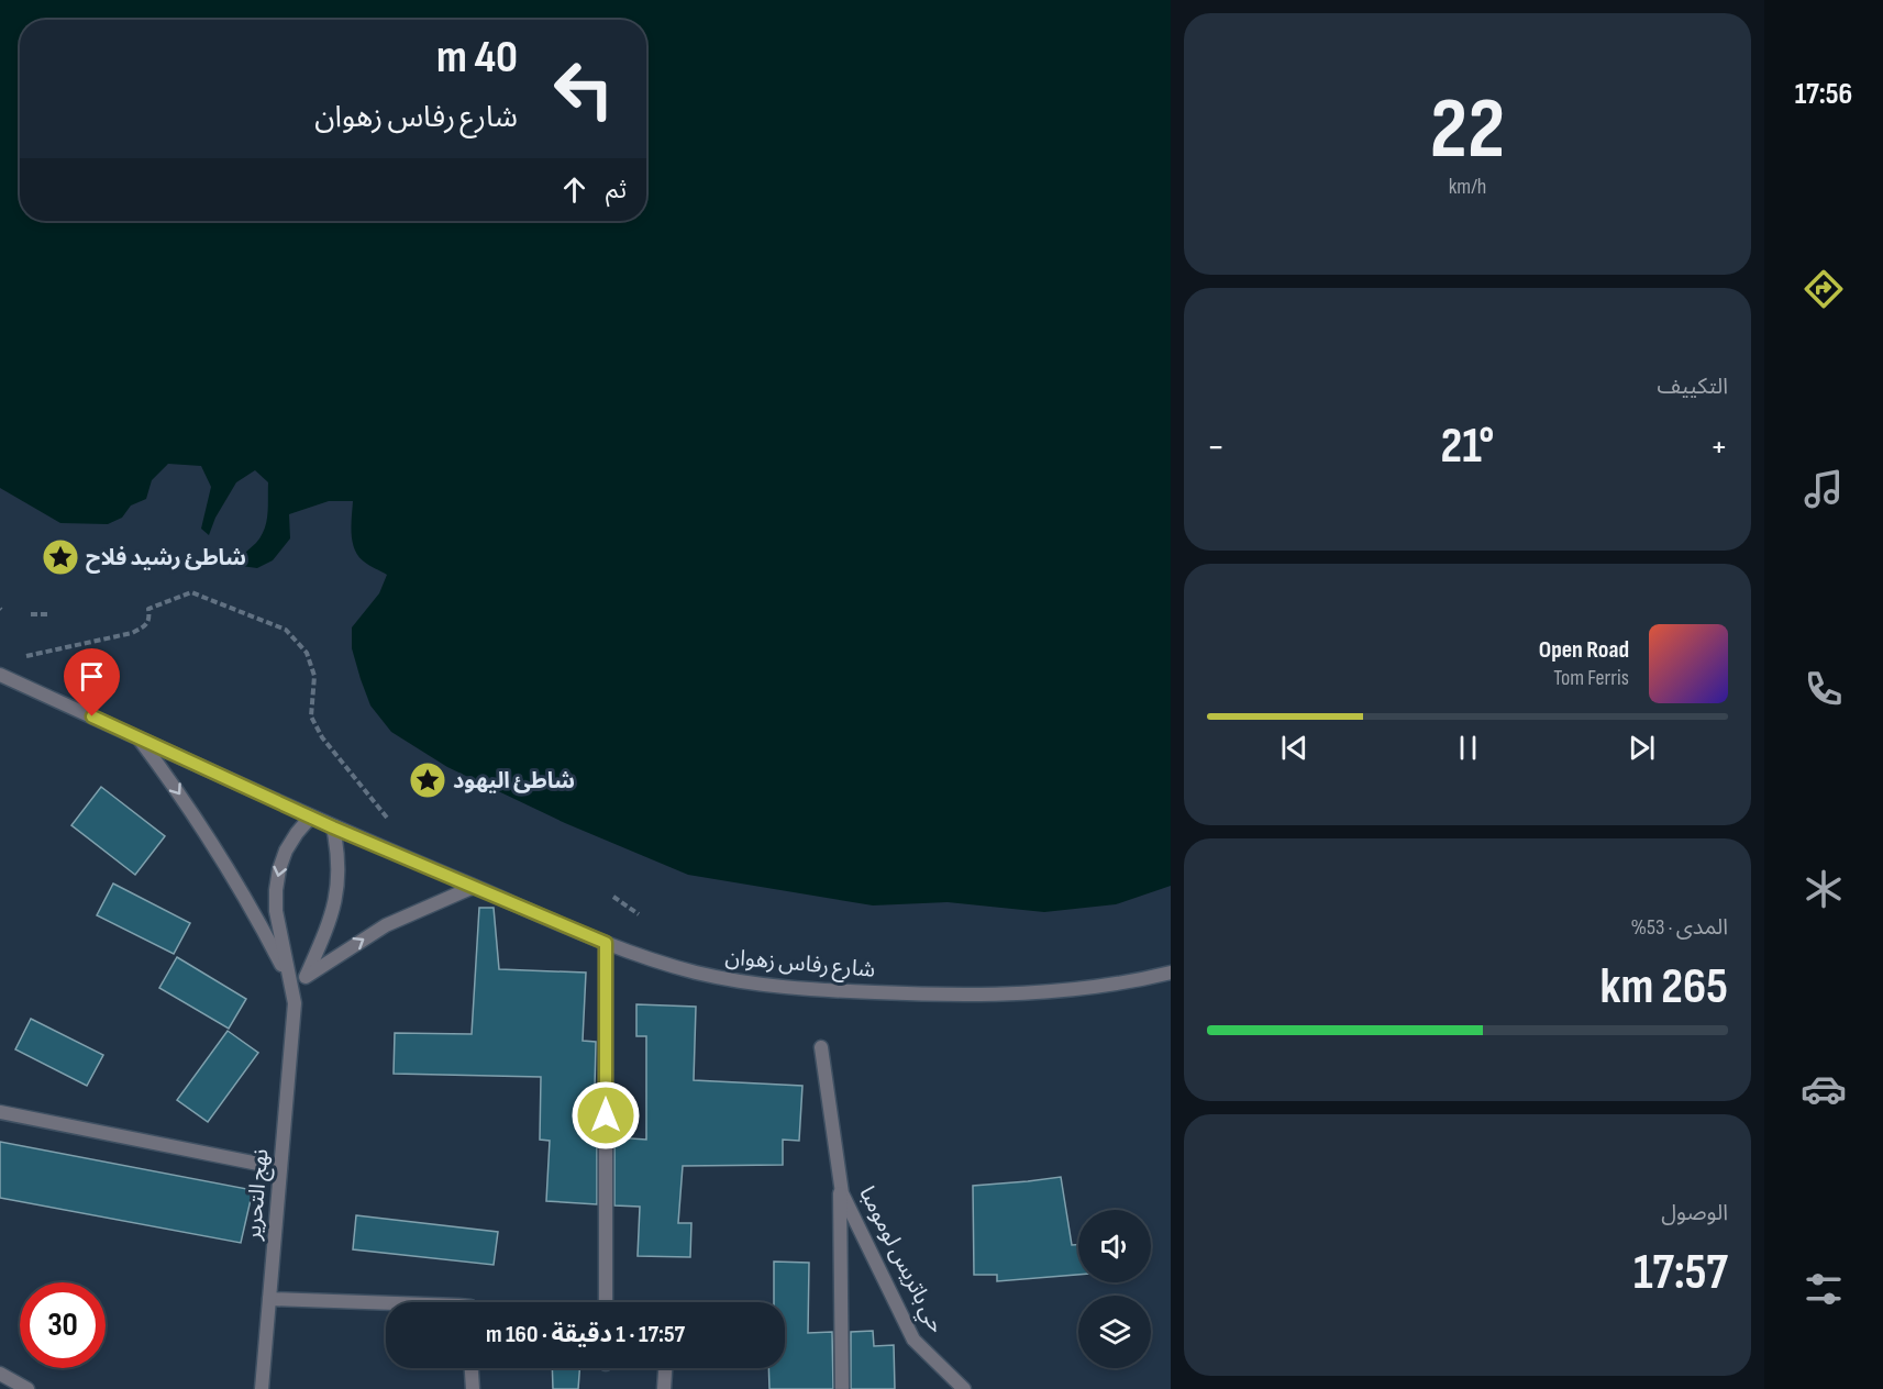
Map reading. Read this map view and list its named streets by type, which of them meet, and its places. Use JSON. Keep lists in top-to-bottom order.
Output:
{
  "streets": {
    "street": ["شارع رفاس زهوان", "نهج التحرير", "حي باتريس لومومبا"]
  },
  "crossings": [
    ["شارع رفاس زهوان", "نهج التحرير"]
  ],
  "places": {
    "place": ["شاطئ رشيد فلاح", "شاطئ اليهود"]
  },
  "page": {
    "tabs": "17:56",
    "tile": [
      ["22", "km/h"],
      "التكييف",
      ["المدى · 53%", "265 km"],
      ["الوصول", "17:57"]
    ],
    "turn": ["40 m", "شارع رفاس زهوان"],
    "then": "ثم",
    "heat": ["−", "21°", "+"],
    "song": ["Open Road", "Tom Ferris"],
    "limit": "30",
    "trip": "17:57 · 1 دقيقة · 160 m"
  }
}
